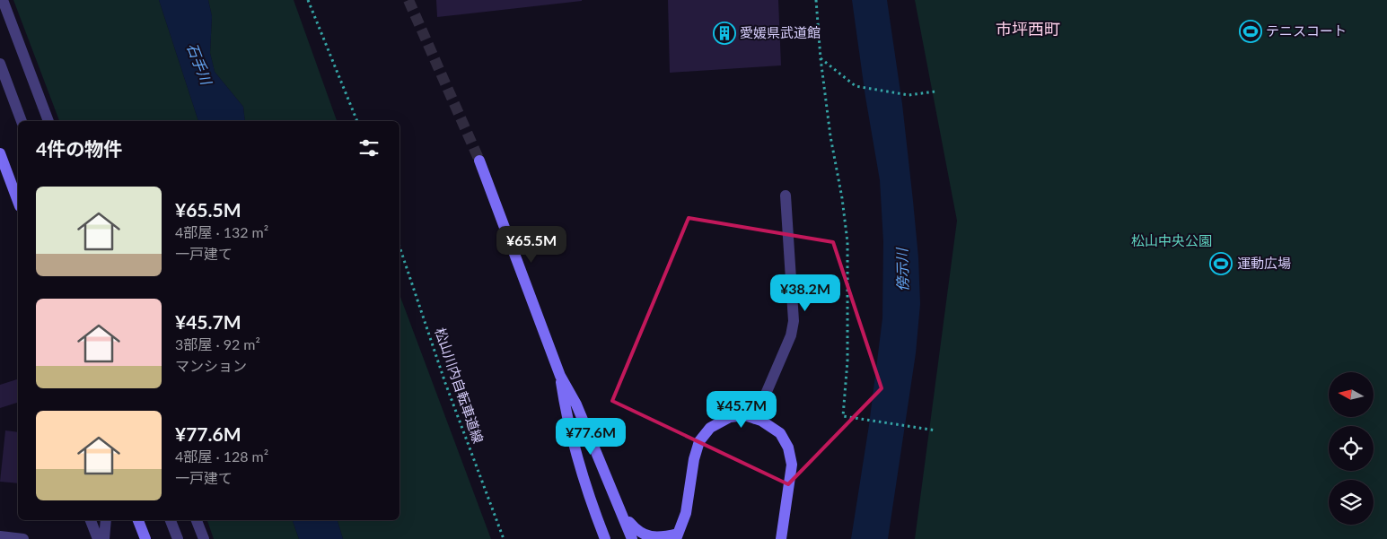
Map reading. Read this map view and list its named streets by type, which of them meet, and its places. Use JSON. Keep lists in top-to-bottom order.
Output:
{
  "streets": {
    "path": ["松山川内自転車道線"]
  },
  "districts": ["市坪西町"],
  "water": ["石手川", "傍示川"],
  "parks": ["松山中央公園"],
  "places": {
    "sports": ["テニスコート", "運動広場"],
    "building": ["愛媛県武道館"]
  },
  "north": "left",
  "page": {
    "heading": "4件の物件",
    "list": [
      {
        "name": "¥65.5M",
        "note": "4部屋 · 132 m² · 一戸建て"
      },
      {
        "name": "¥45.7M",
        "note": "3部屋 · 92 m² · マンション"
      },
      {
        "name": "¥77.6M",
        "note": "4部屋 · 128 m² · 一戸建て"
      }
    ],
    "price": [
      "¥65.5M",
      "¥38.2M",
      "¥45.7M",
      "¥77.6M"
    ]
  }
}
